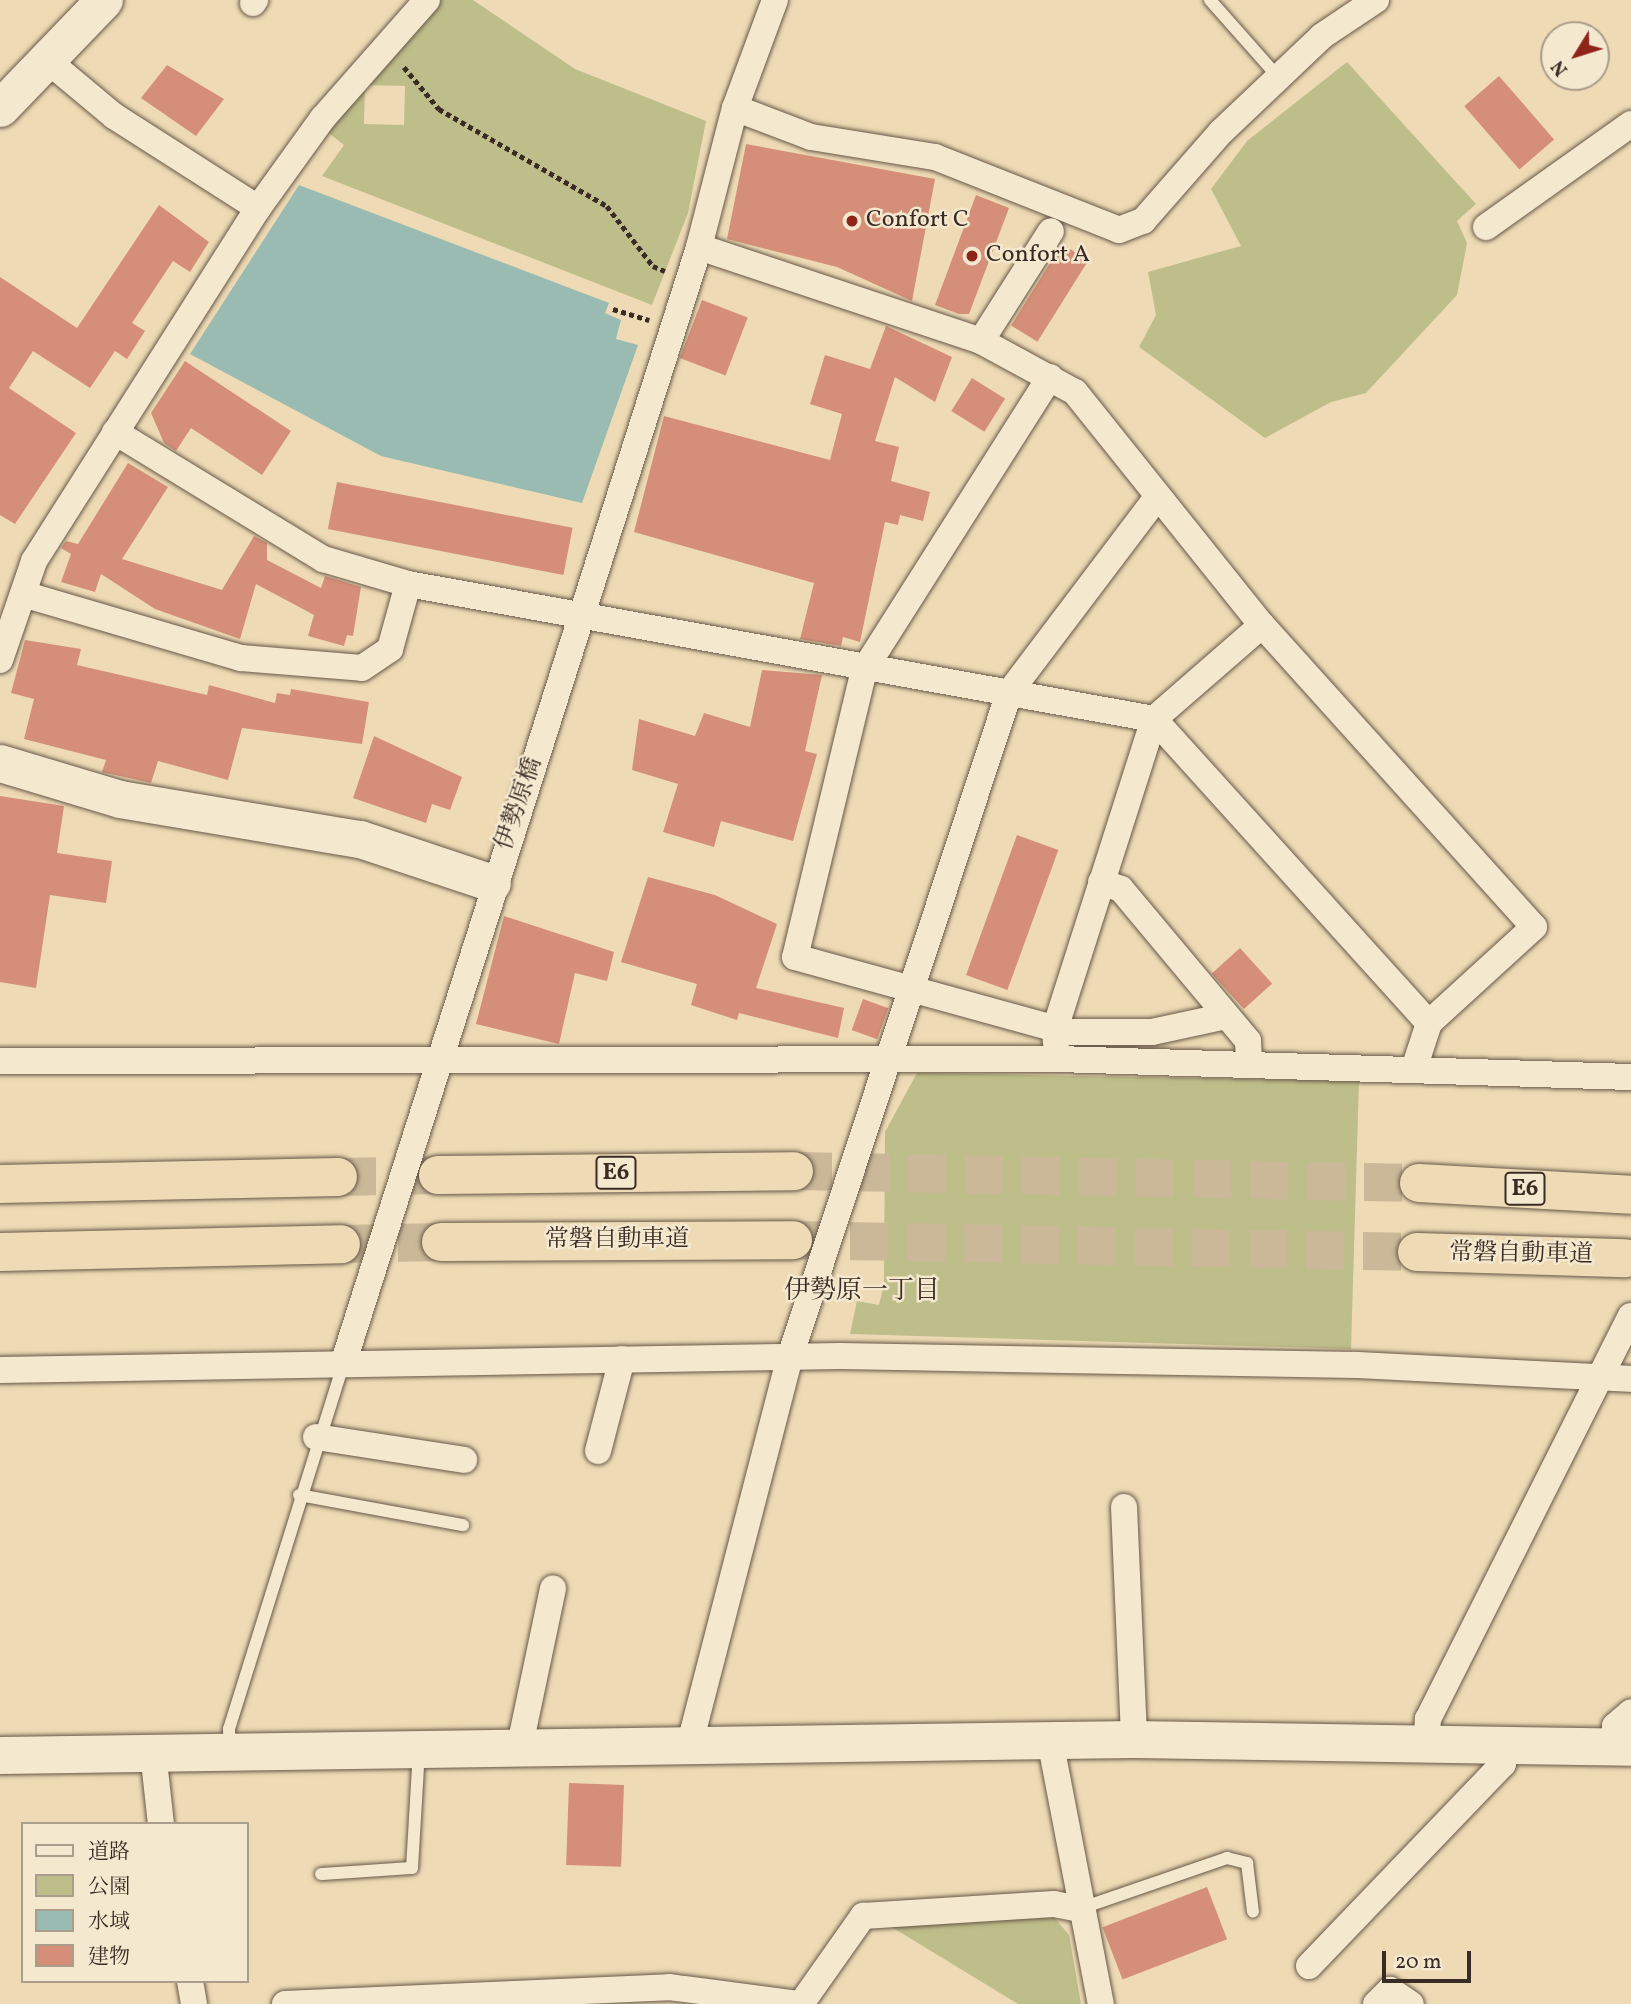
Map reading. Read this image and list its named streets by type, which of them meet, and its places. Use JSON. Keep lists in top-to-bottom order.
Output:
{
  "streets": {
    "highway": ["E6", "常磐自動車道"],
    "street": ["伊勢原橋"]
  },
  "districts": ["伊勢原一丁目"],
  "places": ["Confort C", "Confort A"],
  "legend": [
    "道路",
    "公園",
    "水域",
    "建物"
  ],
  "scale_bar": "20 m",
  "north": "bottom left"
}
